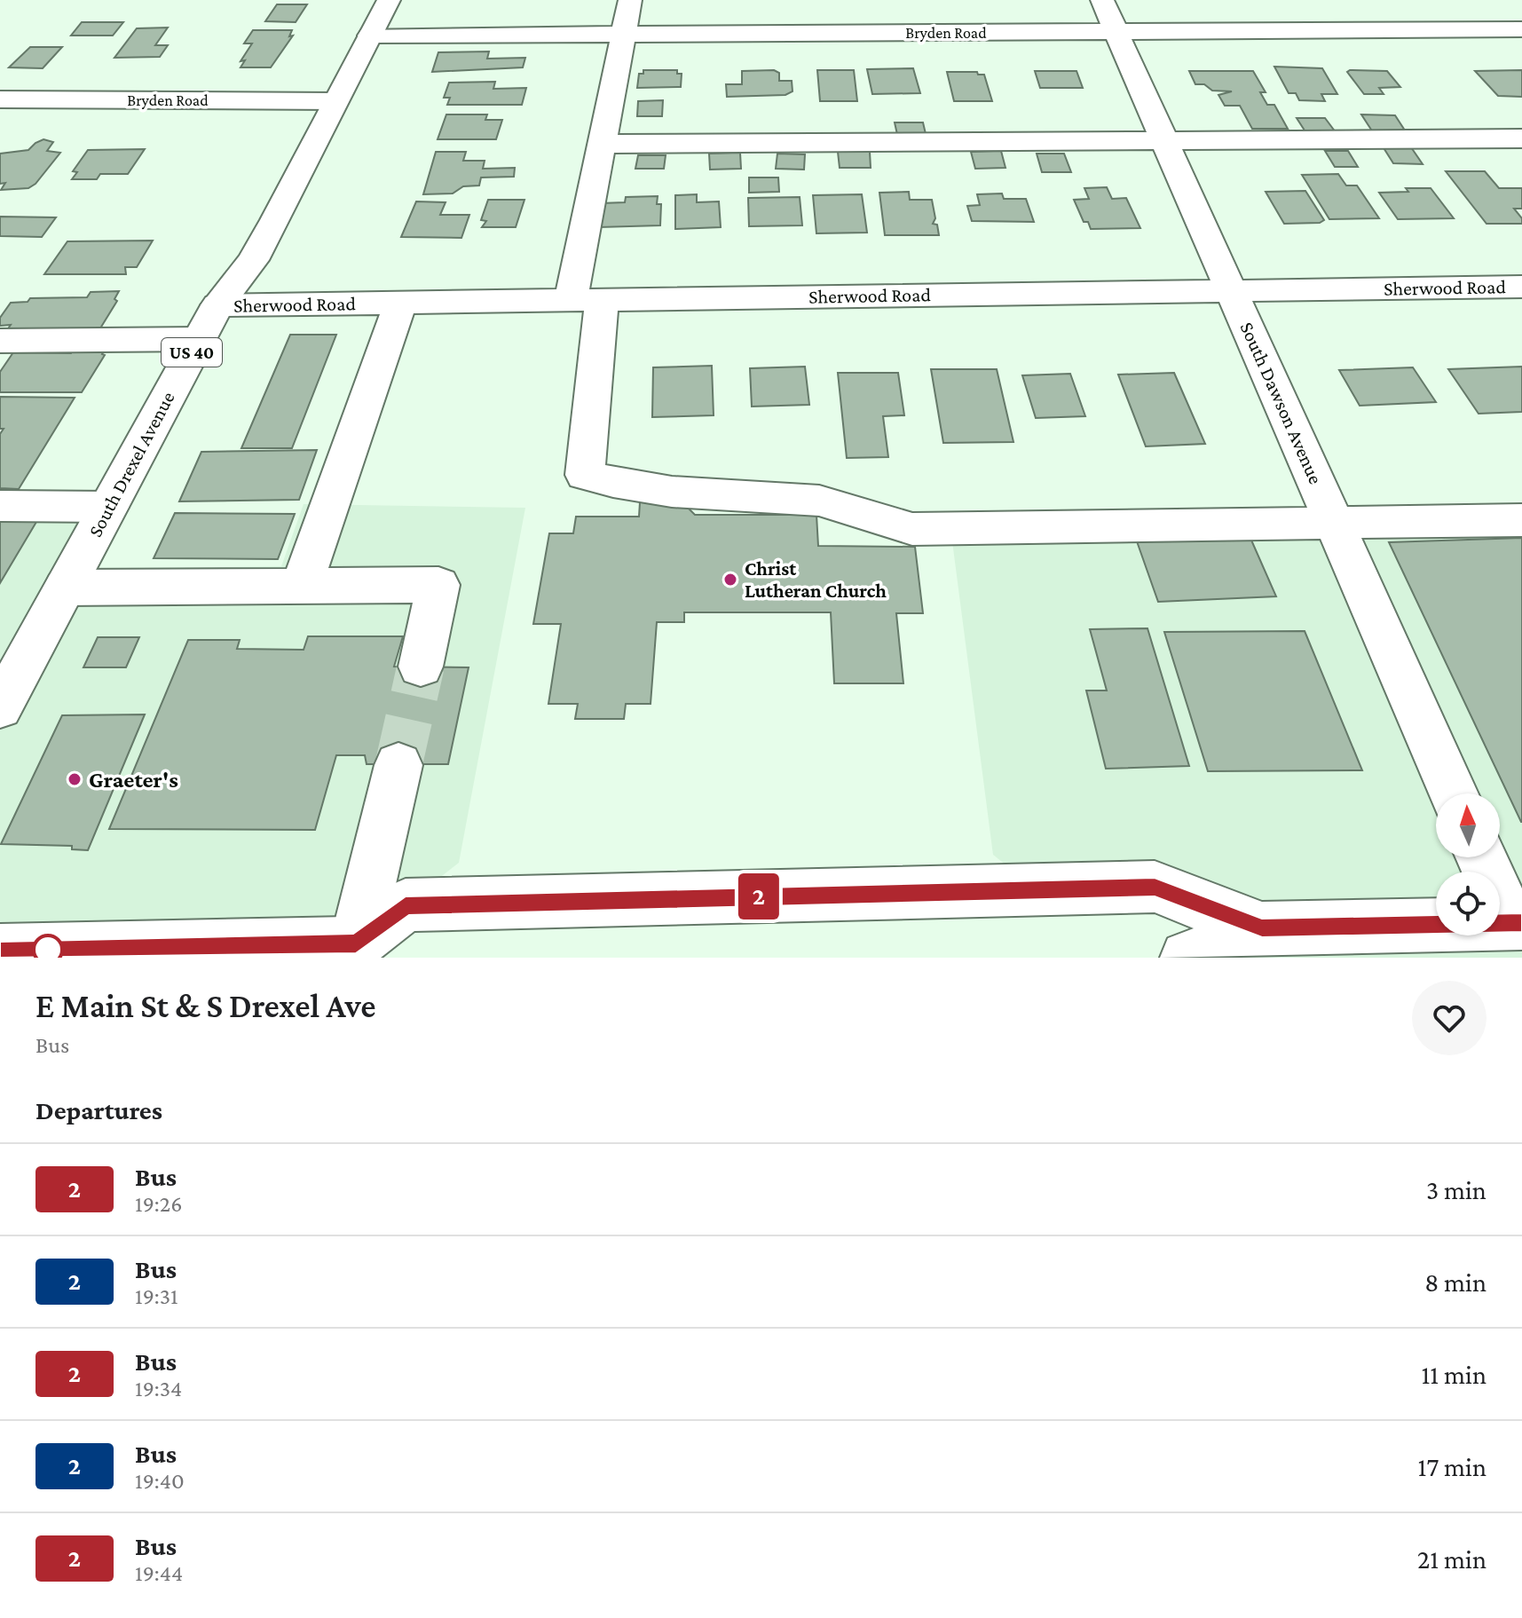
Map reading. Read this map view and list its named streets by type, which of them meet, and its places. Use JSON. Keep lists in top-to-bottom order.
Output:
{
  "streets": {
    "street": [
      "Bryden Road",
      "Sherwood Road",
      "US 40",
      "South Dawson Avenue",
      "South Drexel Avenue"
    ]
  },
  "crossings": [
    ["Bryden Road", "South Dawson Avenue"],
    ["Bryden Road", "South Drexel Avenue"],
    ["Sherwood Road", "South Dawson Avenue"],
    ["Sherwood Road", "South Drexel Avenue"]
  ],
  "places": ["Christ Lutheran Church", "Graeter's"],
  "lines": ["bus line 2"],
  "north": "top",
  "page": {
    "on_map": "2",
    "heading": [
      ["E Main St & S Drexel Ave", "Bus"],
      "Departures"
    ],
    "list": [
      {
        "mark": "2",
        "name": "Bus",
        "note": "19:26",
        "value": "3 min"
      },
      {
        "mark": "2",
        "name": "Bus",
        "note": "19:31",
        "value": "8 min"
      },
      {
        "mark": "2",
        "name": "Bus",
        "note": "19:34",
        "value": "11 min"
      },
      {
        "mark": "2",
        "name": "Bus",
        "note": "19:40",
        "value": "17 min"
      },
      {
        "mark": "2",
        "name": "Bus",
        "note": "19:44",
        "value": "21 min"
      }
    ]
  }
}
